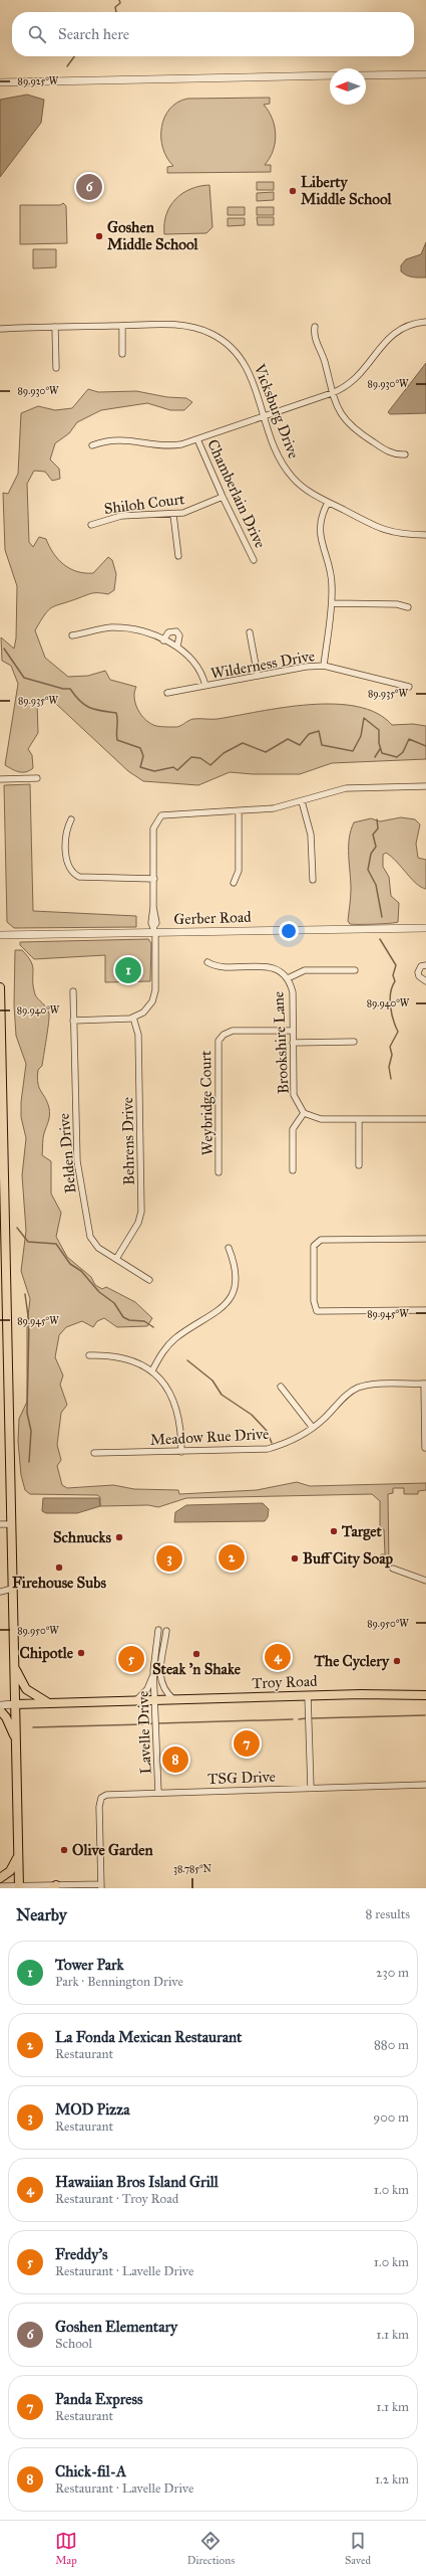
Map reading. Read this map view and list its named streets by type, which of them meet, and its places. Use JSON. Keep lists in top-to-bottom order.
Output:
{
  "streets": {
    "main road": ["Troy Road"],
    "street": [
      "Vicksburg Drive",
      "Chamberlain Drive",
      "Shiloh Court",
      "Wilderness Drive",
      "Gerber Road",
      "Brookshire Lane",
      "Weybridge Court",
      "Behrens Drive",
      "Belden Drive",
      "Meadow Rue Drive",
      "Lavelle Drive",
      "TSG Drive"
    ]
  },
  "crossings": [
    ["Chamberlain Drive", "Shiloh Court"],
    ["Brookshire Lane", "Weybridge Court"],
    ["Behrens Drive", "Belden Drive"],
    ["Troy Road", "Lavelle Drive"],
    ["Lavelle Drive", "TSG Drive"]
  ],
  "places": [
    "Liberty Middle School",
    "Goshen Middle School",
    "Target",
    "Schnucks",
    "Buff City Soap",
    "Firehouse Subs",
    "Chipotle",
    "Steak 'n Shake",
    "The Cyclery",
    "Olive Garden"
  ],
  "north": "left",
  "page": {
    "search": "Search here",
    "pins": [
      "6",
      "1",
      "2",
      "3",
      "4",
      "5",
      "7",
      "8"
    ],
    "heading": ["Nearby", "8 results"],
    "list": [
      {
        "mark": "1",
        "name": "Tower Park",
        "note": "Park · Bennington Drive",
        "value": "230 m"
      },
      {
        "mark": "2",
        "name": "La Fonda Mexican Restaurant",
        "note": "Restaurant",
        "value": "880 m"
      },
      {
        "mark": "3",
        "name": "MOD Pizza",
        "note": "Restaurant",
        "value": "900 m"
      },
      {
        "mark": "4",
        "name": "Hawaiian Bros Island Grill",
        "note": "Restaurant · Troy Road",
        "value": "1.0 km"
      },
      {
        "mark": "5",
        "name": "Freddy's",
        "note": "Restaurant · Lavelle Drive",
        "value": "1.0 km"
      },
      {
        "mark": "6",
        "name": "Goshen Elementary",
        "note": "School",
        "value": "1.1 km"
      },
      {
        "mark": "7",
        "name": "Panda Express",
        "note": "Restaurant",
        "value": "1.1 km"
      },
      {
        "mark": "8",
        "name": "Chick-fil-A",
        "note": "Restaurant · Lavelle Drive",
        "value": "1.2 km"
      }
    ],
    "nav": ["Map", "Directions", "Saved"]
  },
  "coordinates": [
    "89.925°W",
    "89.930°W",
    "89.935°W",
    "89.940°W",
    "89.945°W",
    "89.950°W",
    "38.785°N"
  ]
}
